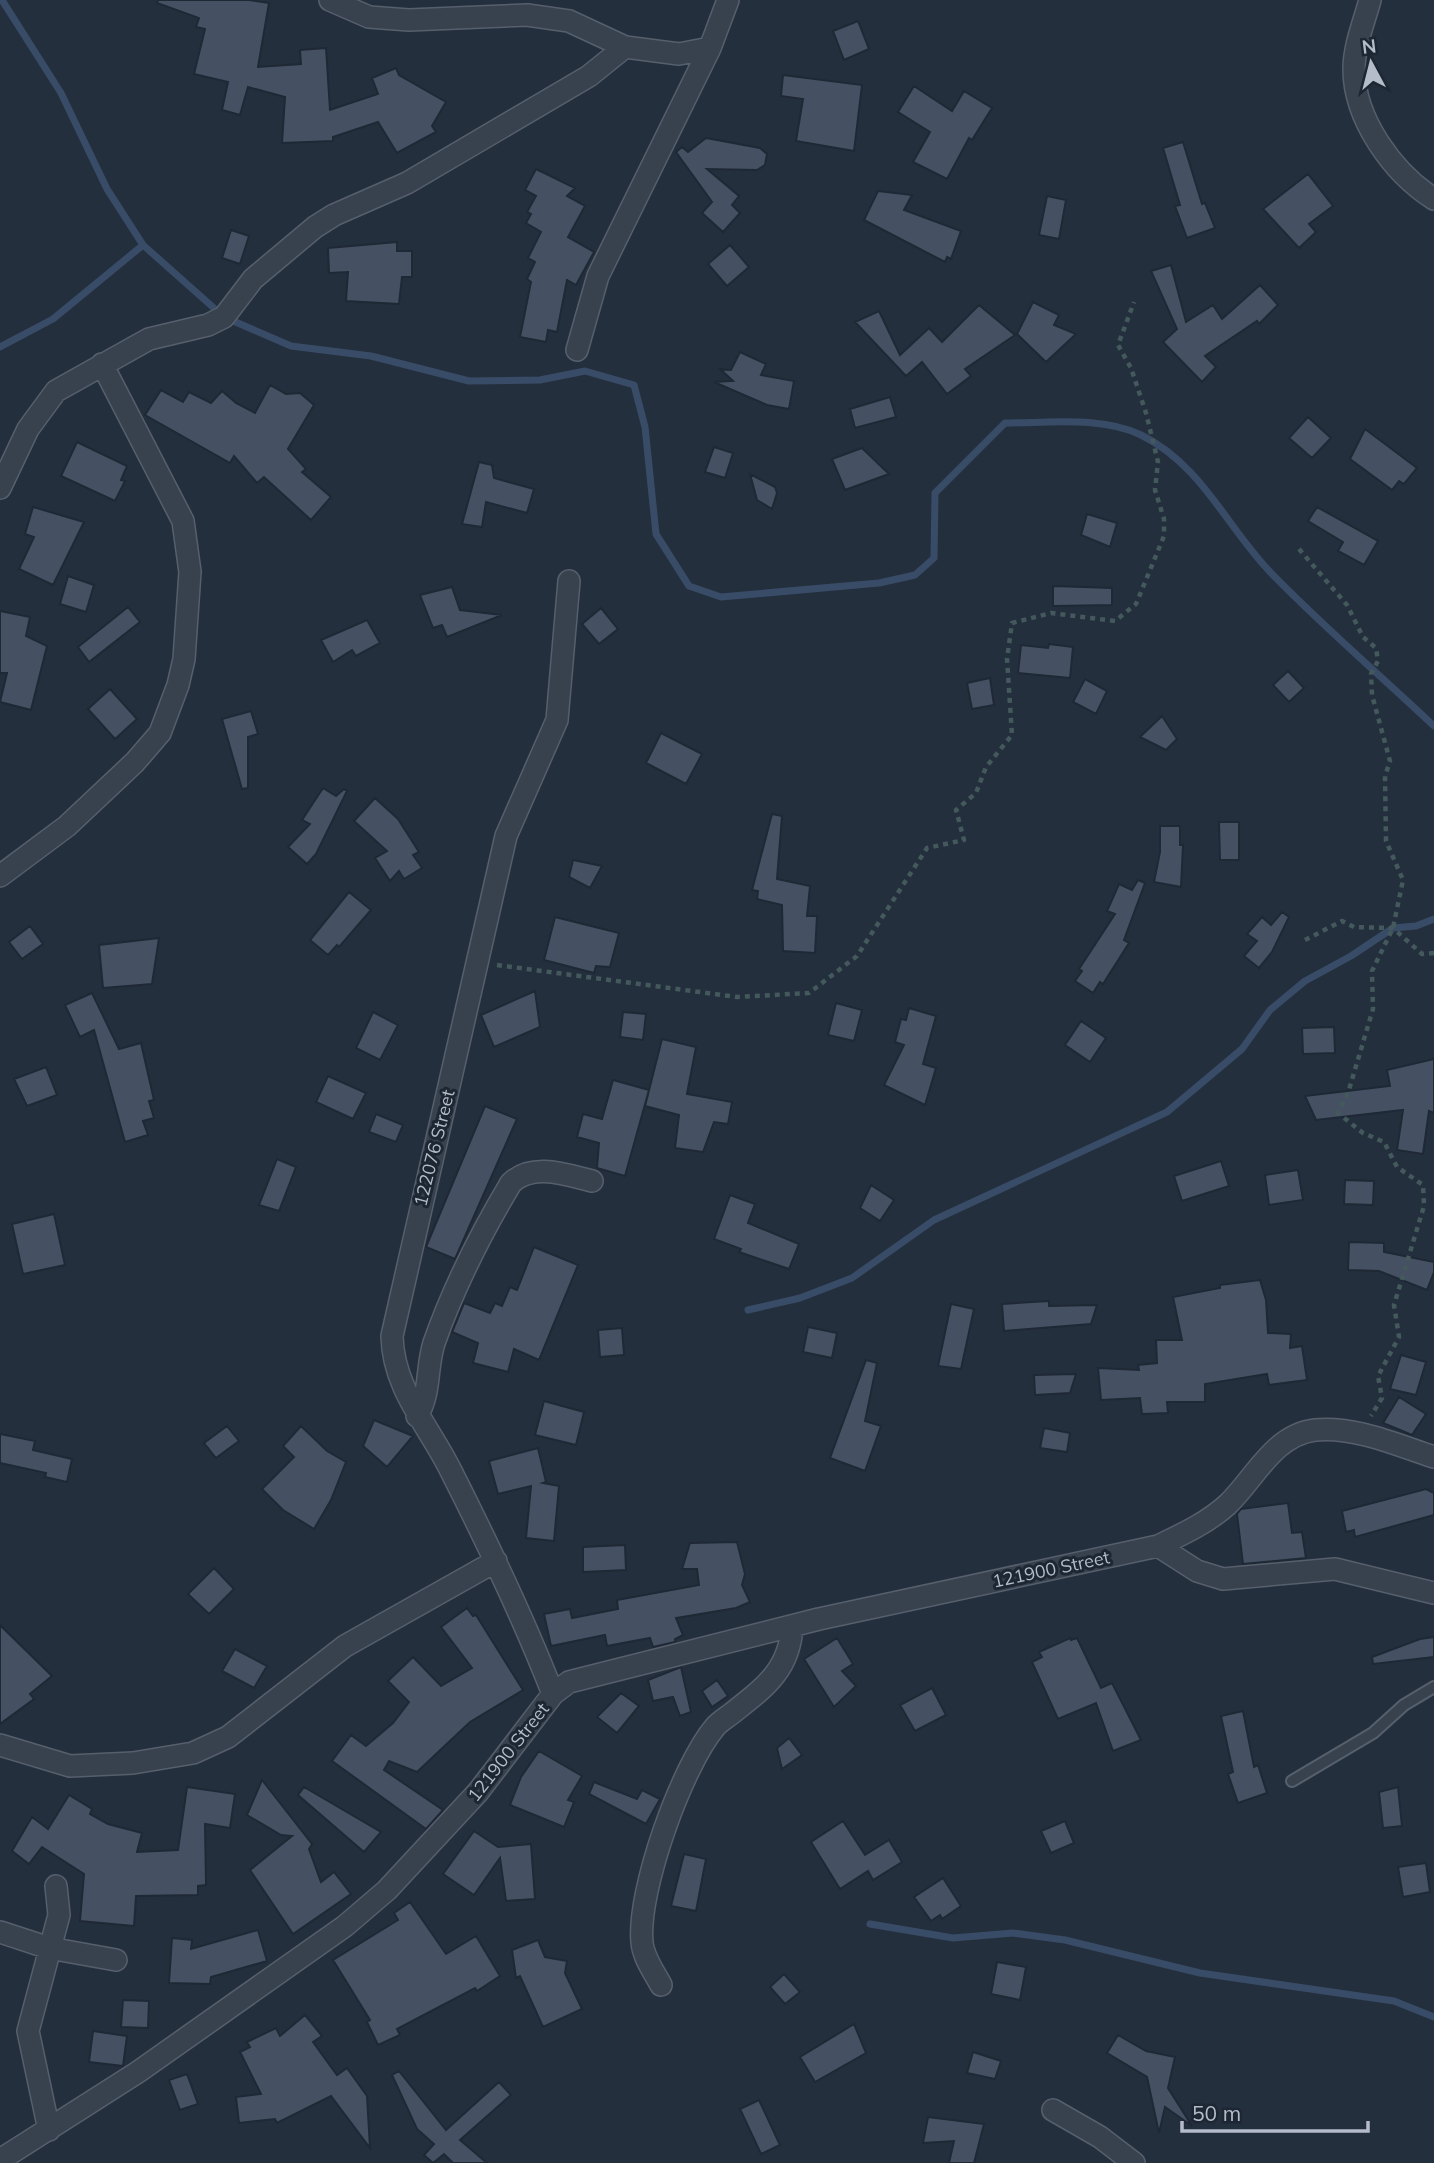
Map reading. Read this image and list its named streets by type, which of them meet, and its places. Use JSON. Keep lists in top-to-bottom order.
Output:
{
  "streets": {
    "street": ["122076 Street", "121900 Street"]
  },
  "crossings": [
    ["122076 Street", "121900 Street"]
  ],
  "scale_bar": "50 m",
  "north": "top"
}
